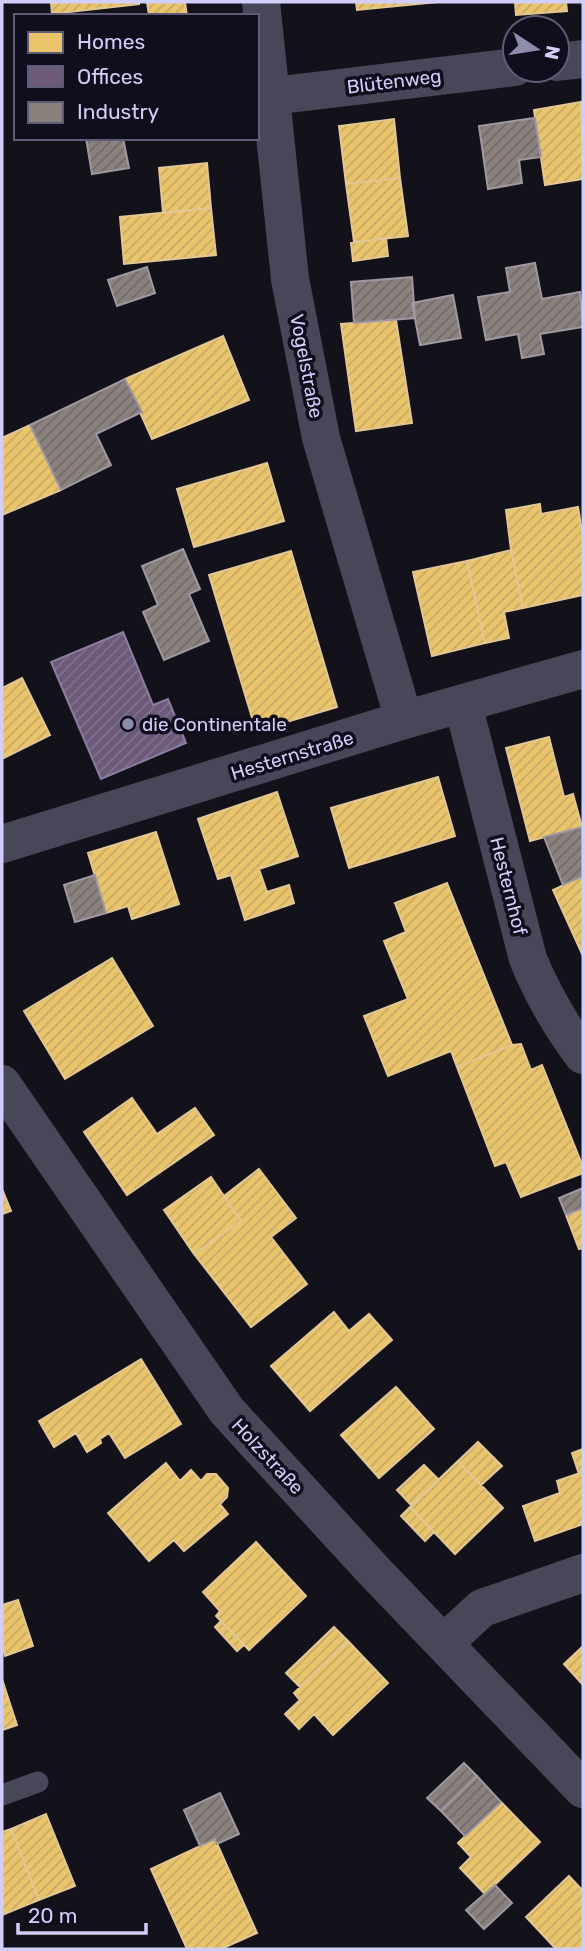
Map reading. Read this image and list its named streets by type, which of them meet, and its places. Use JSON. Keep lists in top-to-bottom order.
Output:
{
  "streets": {
    "street": [
      "Blütenweg",
      "Vogelstraße",
      "Hesternstraße",
      "Hesternhof",
      "Holzstraße"
    ]
  },
  "crossings": [
    ["Blütenweg", "Vogelstraße"],
    ["Vogelstraße", "Hesternstraße"],
    ["Hesternstraße", "Hesternhof"]
  ],
  "places": ["die Continentale"],
  "legend": ["Homes", "Offices", "Industry"],
  "scale_bar": "20 m",
  "north": "right"
}
